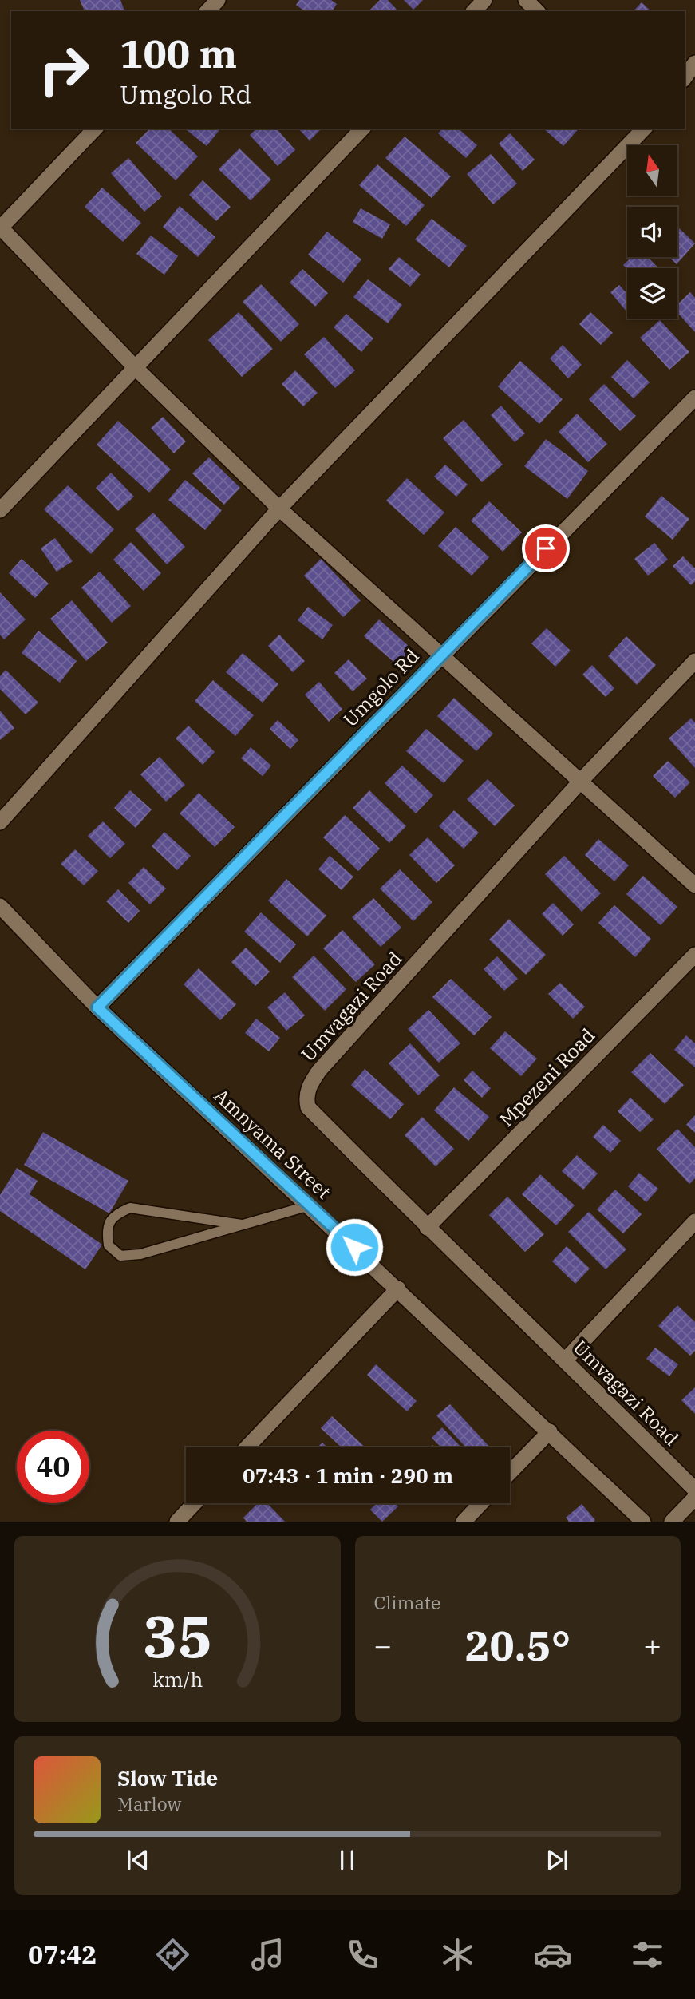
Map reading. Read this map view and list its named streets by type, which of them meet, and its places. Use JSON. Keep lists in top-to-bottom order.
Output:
{
  "streets": {
    "street": [
      "Umgolo Rd",
      "Umvagazi Road",
      "Mpezeni Road",
      "Amnyama Street"
    ]
  },
  "crossings": [
    ["Umgolo Rd", "Amnyama Street"],
    ["Umvagazi Road", "Mpezeni Road"]
  ],
  "north": "top",
  "page": {
    "turn": ["100 m", "Umgolo Rd"],
    "limit": "40",
    "trip": "07:43 · 1 min · 290 m",
    "tile": "Climate",
    "heat": ["−", "20.5°", "+"],
    "song": ["Slow Tide", "Marlow"],
    "tabs": "07:42",
    "gauge": ["35", "km/h"]
  }
}
